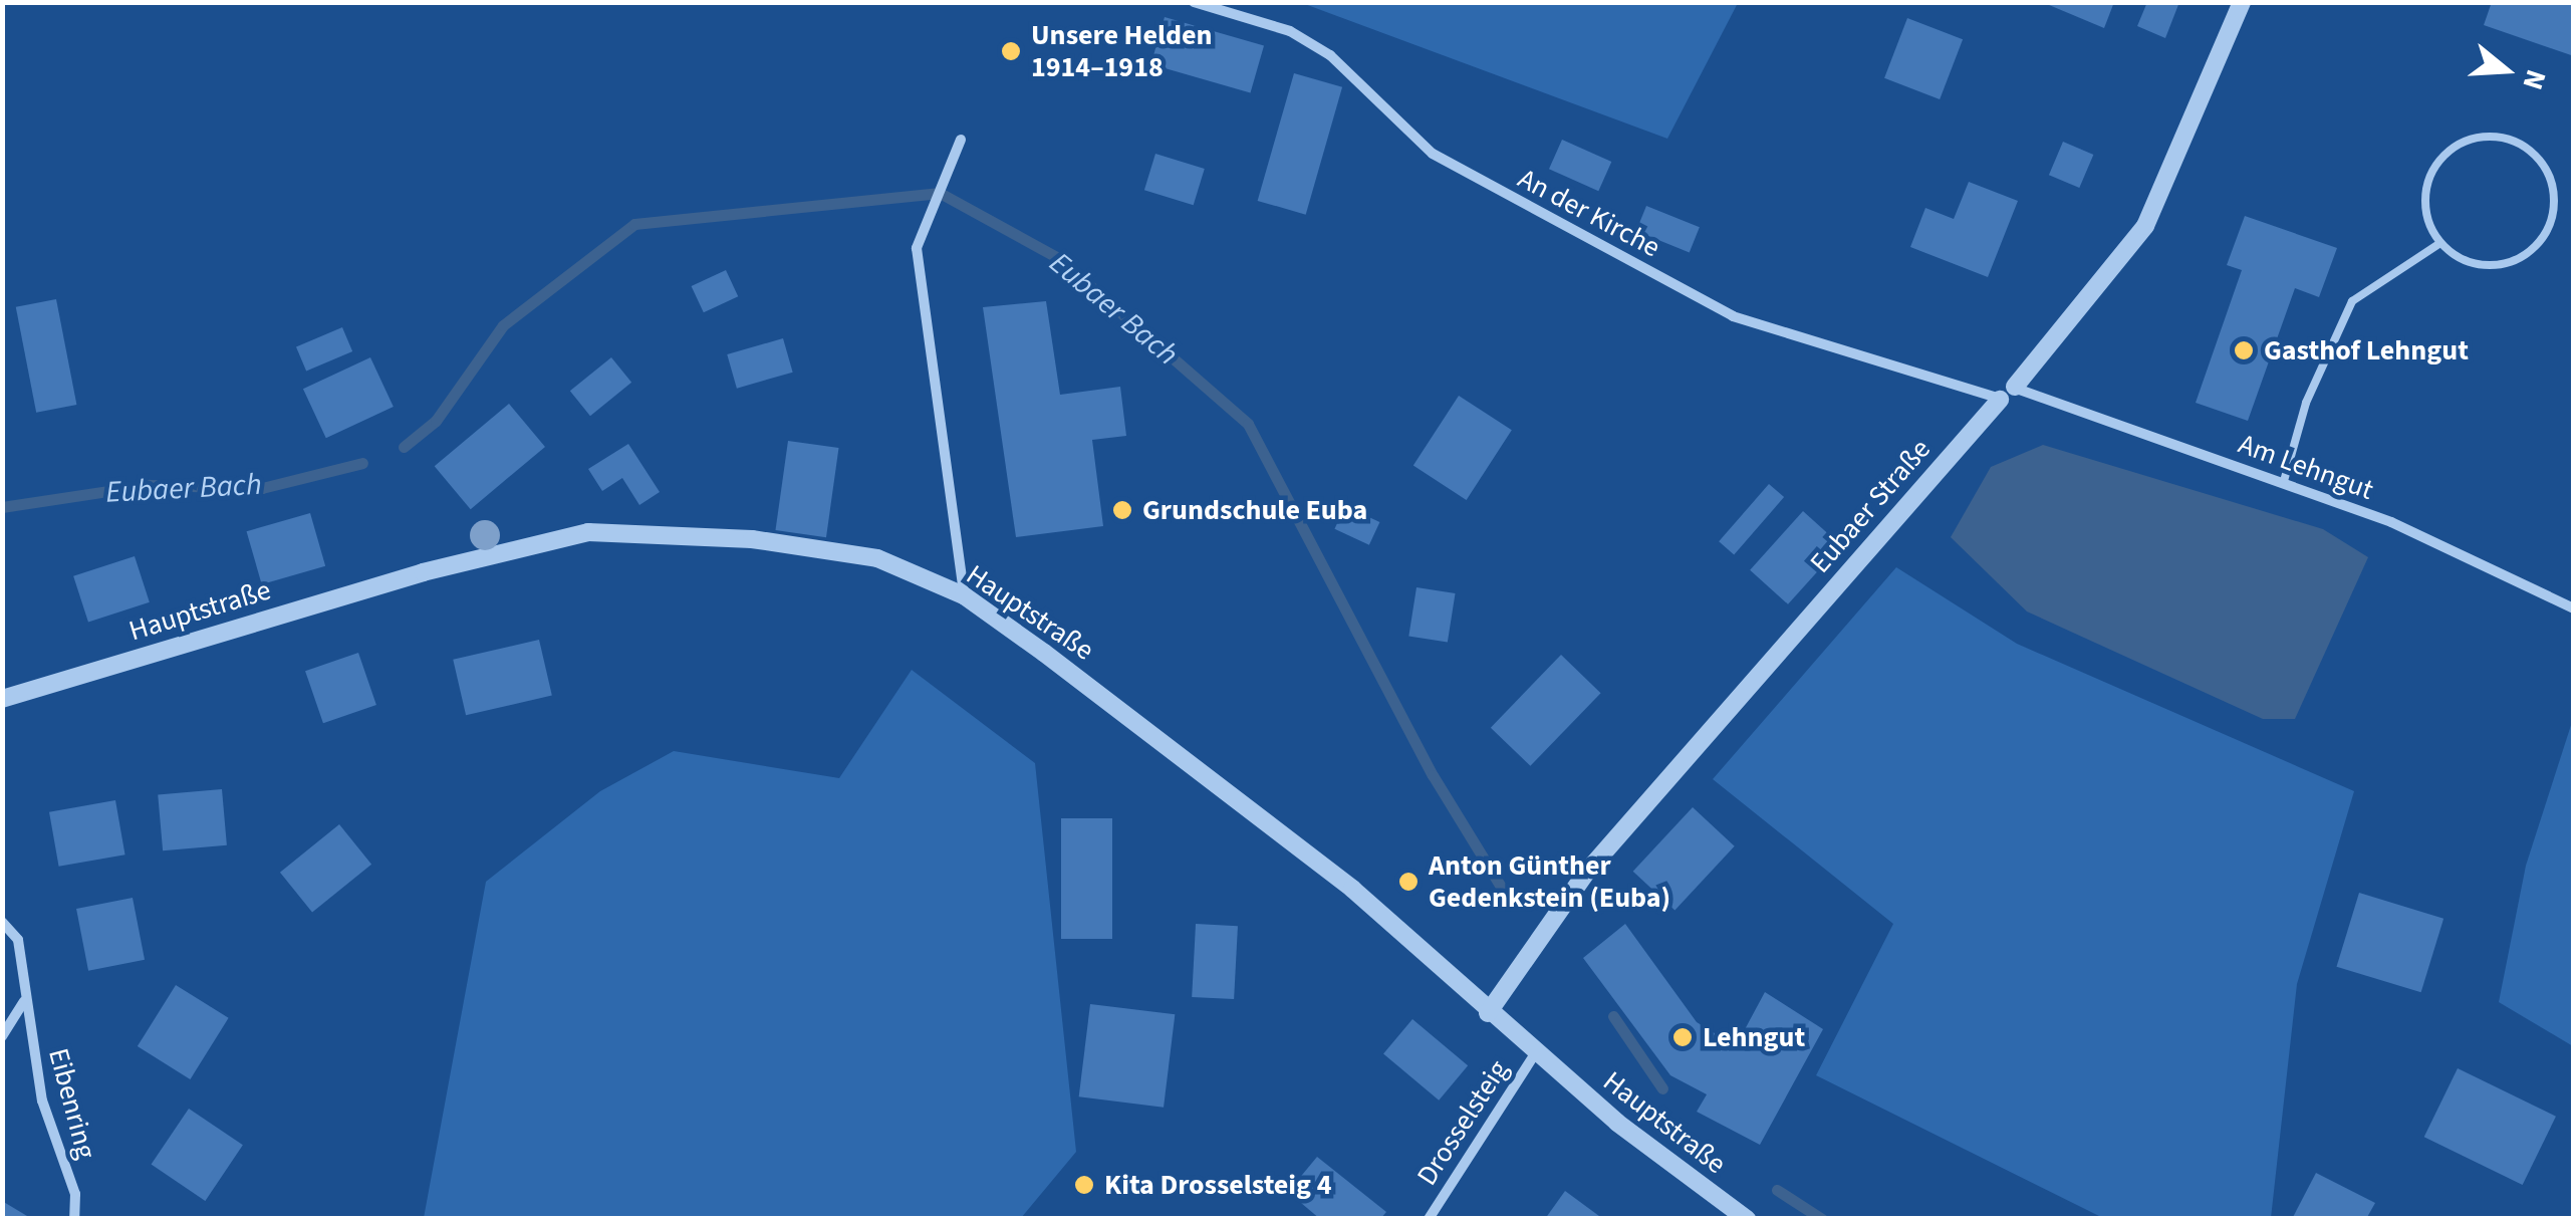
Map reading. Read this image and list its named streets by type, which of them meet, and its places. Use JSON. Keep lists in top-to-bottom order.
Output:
{
  "streets": {
    "street": [
      "An der Kirche",
      "Am Lehngut",
      "Eubaer Straße",
      "Hauptstraße",
      "Eibenring",
      "Drosselsteig"
    ]
  },
  "crossings": [
    ["An der Kirche", "Eubaer Straße"],
    ["Am Lehngut", "Eubaer Straße"],
    ["Eubaer Straße", "Hauptstraße"],
    ["Hauptstraße", "Drosselsteig"]
  ],
  "water": ["Eubaer Bach"],
  "places": [
    "Unsere Helden 1914–1918",
    "Gasthof Lehngut",
    "Grundschule Euba",
    "Anton Günther Gedenkstein (Euba)",
    "Lehngut",
    "Kita Drosselsteig 4"
  ],
  "north": "right"
}
